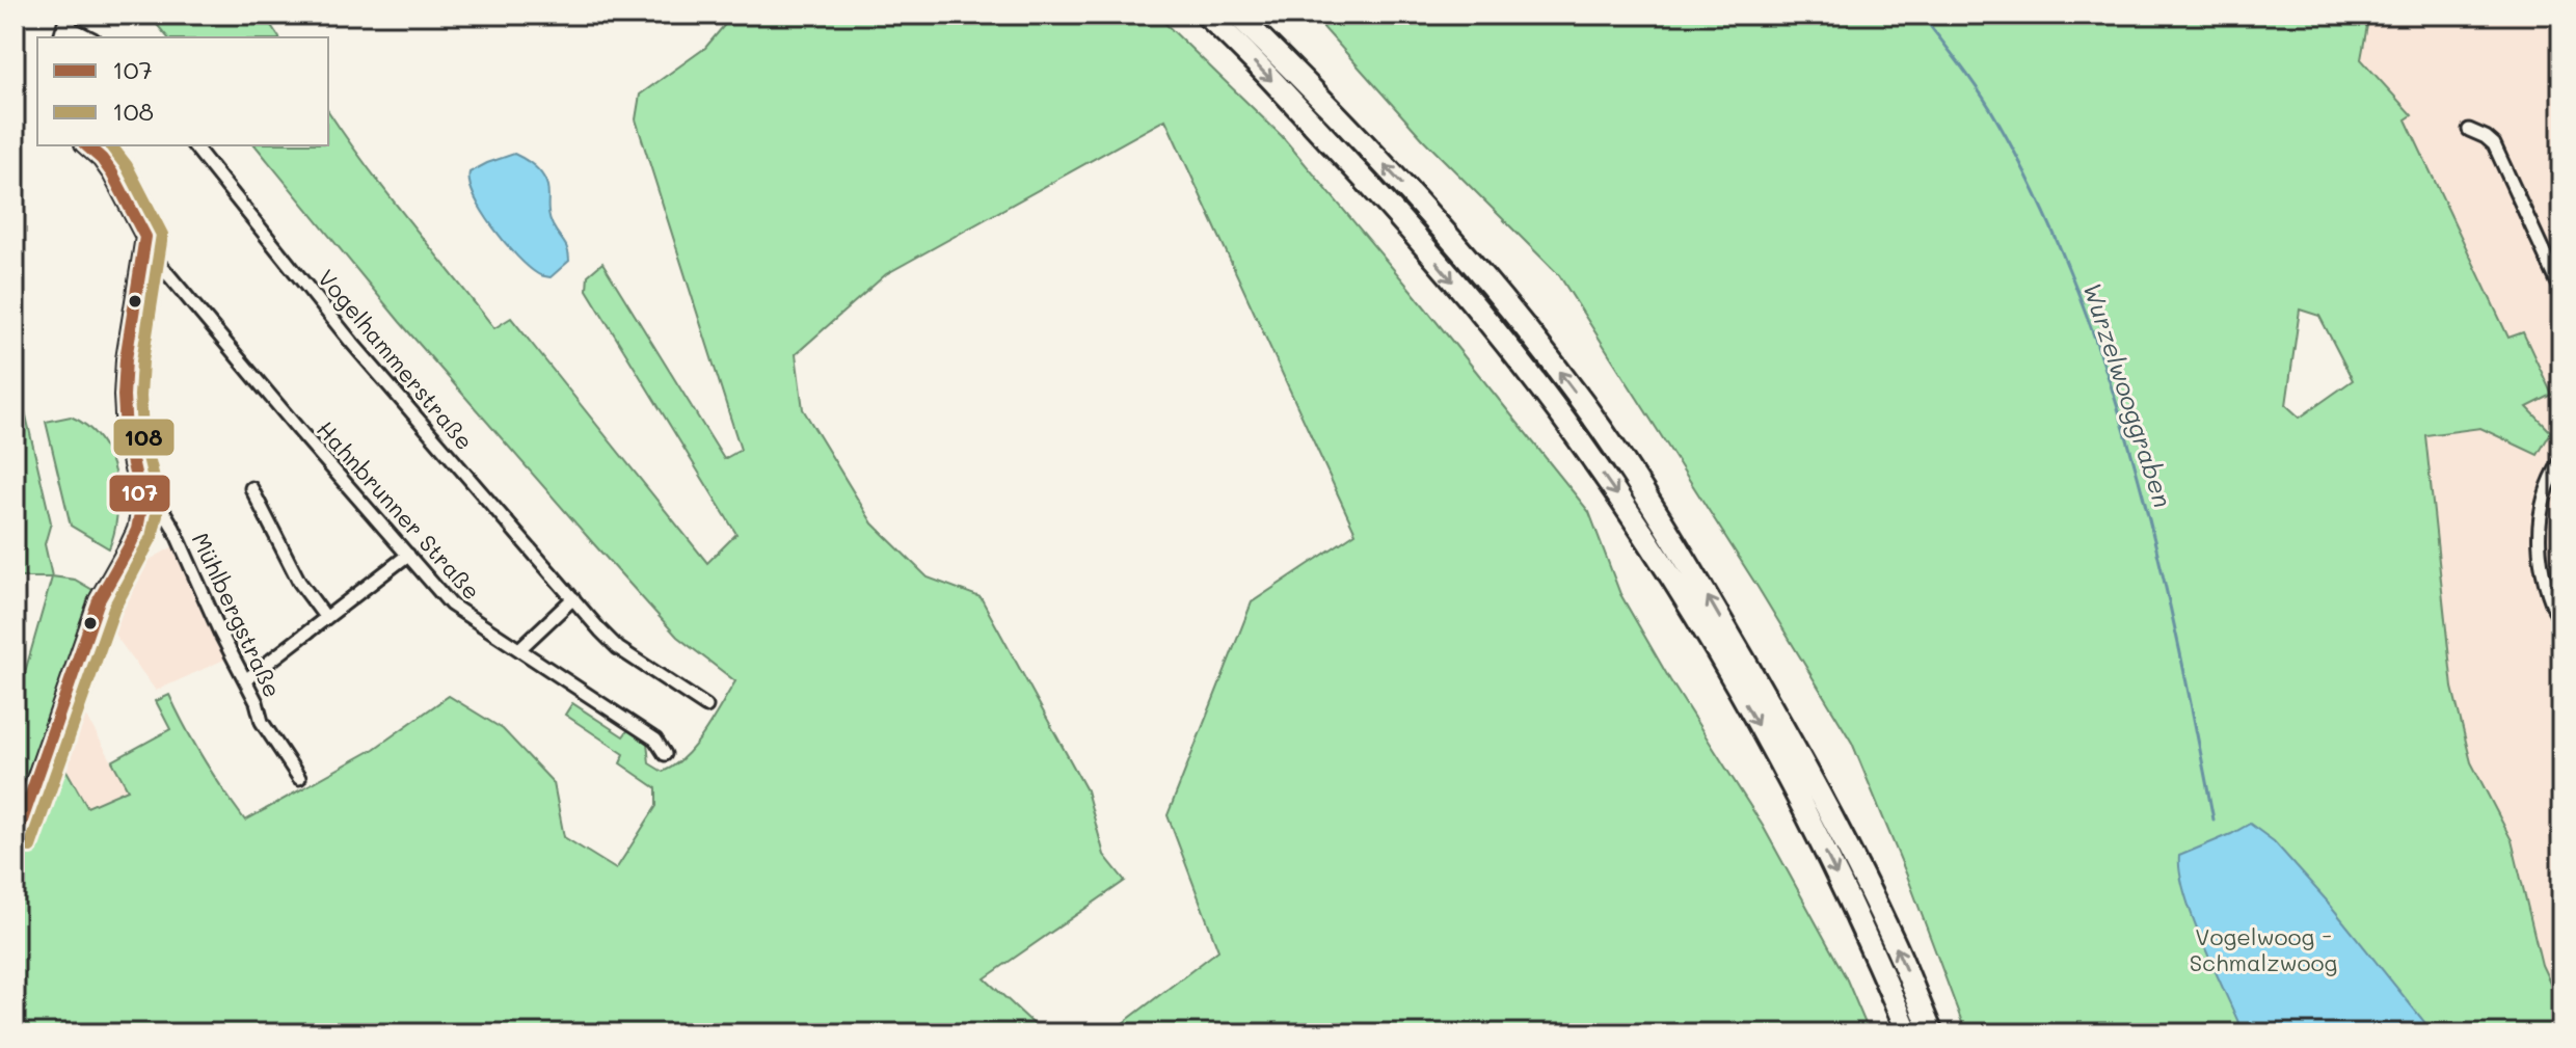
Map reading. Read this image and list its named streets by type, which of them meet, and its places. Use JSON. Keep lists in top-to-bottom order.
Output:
{
  "streets": {
    "street": ["Vogelhammerstraße", "Hahnbrunner Straße", "Mühlbergstraße"]
  },
  "water": ["Wurzelwooggraben"],
  "parks": ["Vogelwoog - Schmalzwoog"],
  "lines": ["transit line 107", "transit line 108"],
  "legend": ["107", "108"]
}
